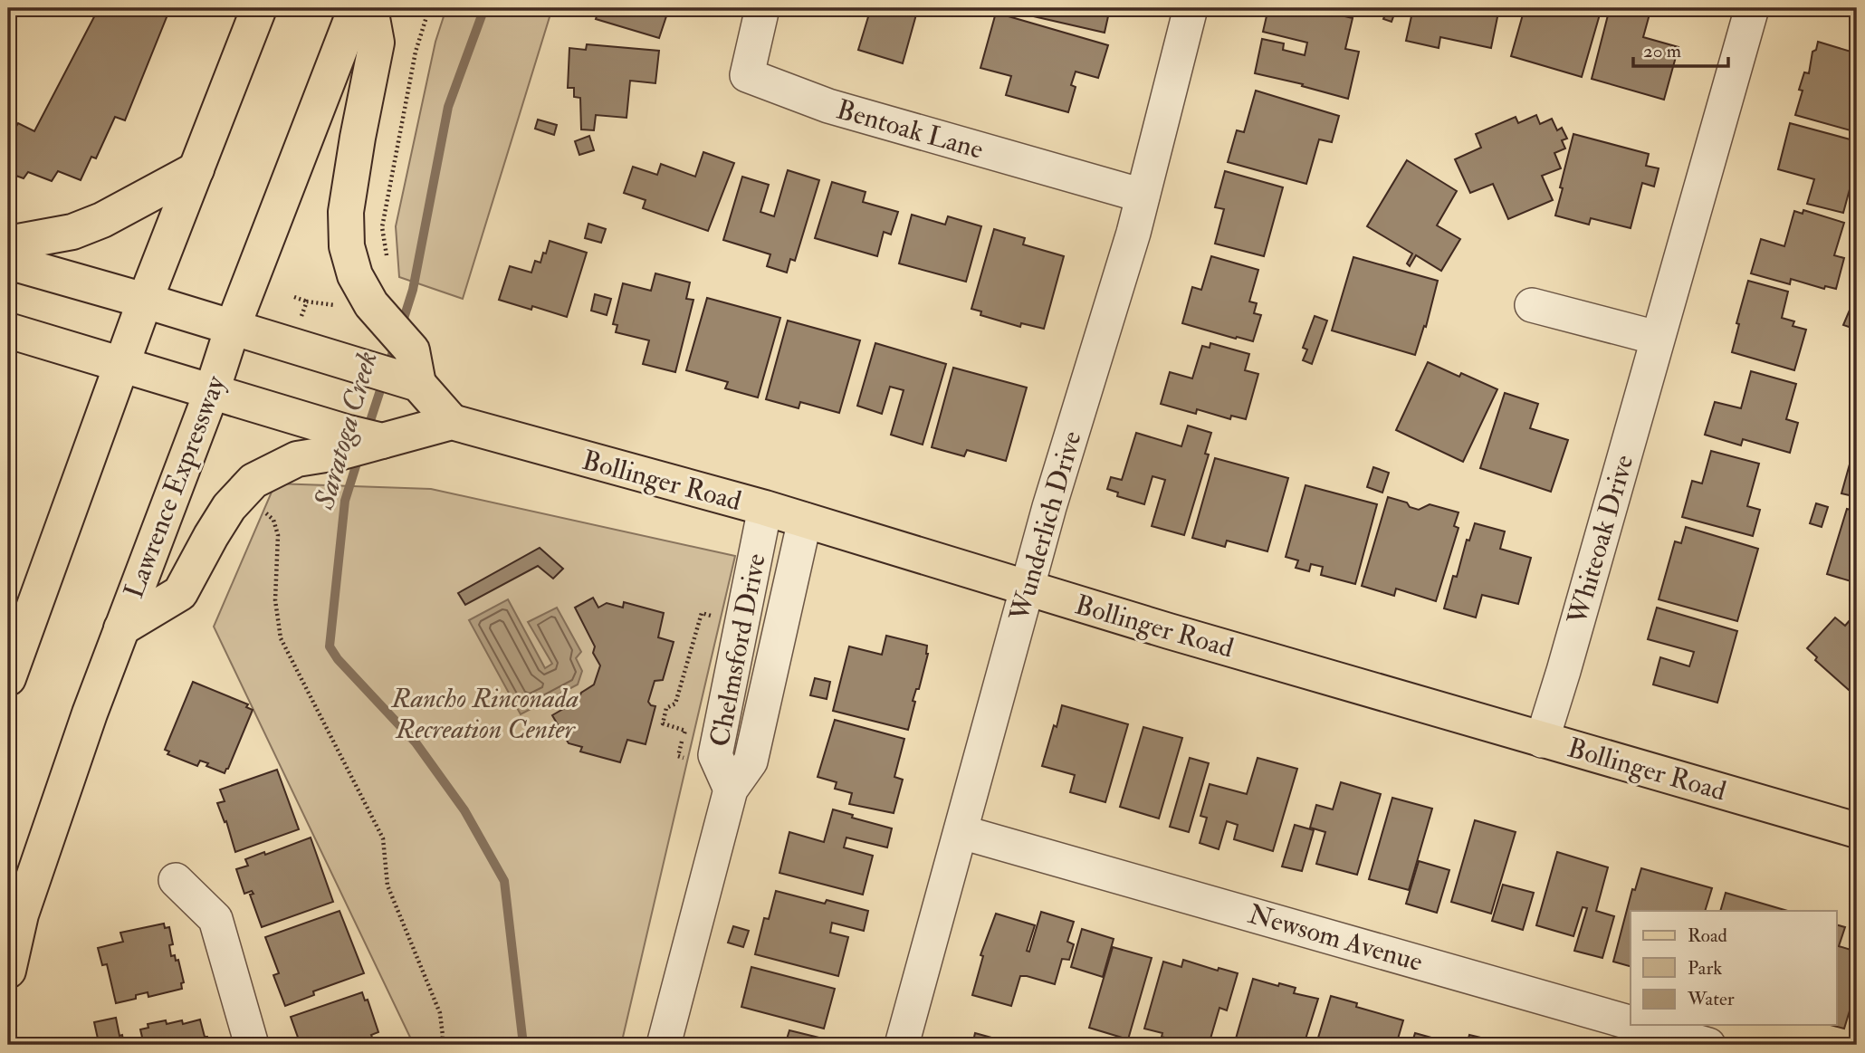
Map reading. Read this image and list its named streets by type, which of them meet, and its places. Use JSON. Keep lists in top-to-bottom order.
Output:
{
  "streets": {
    "main road": ["Bollinger Road", "Lawrence Expressway"],
    "street": [
      "Bentoak Lane",
      "Wunderlich Drive",
      "Whiteoak Drive",
      "Chelmsford Drive",
      "Newsom Avenue"
    ]
  },
  "crossings": [
    ["Bentoak Lane", "Wunderlich Drive"],
    ["Bollinger Road", "Wunderlich Drive"],
    ["Bollinger Road", "Whiteoak Drive"],
    ["Bollinger Road", "Chelmsford Drive"],
    ["Wunderlich Drive", "Newsom Avenue"]
  ],
  "water": ["Saratoga Creek"],
  "parks": ["Rancho Rinconada Recreation Center"],
  "legend": ["Road", "Park", "Water"],
  "scale_bar": "20 m"
}
